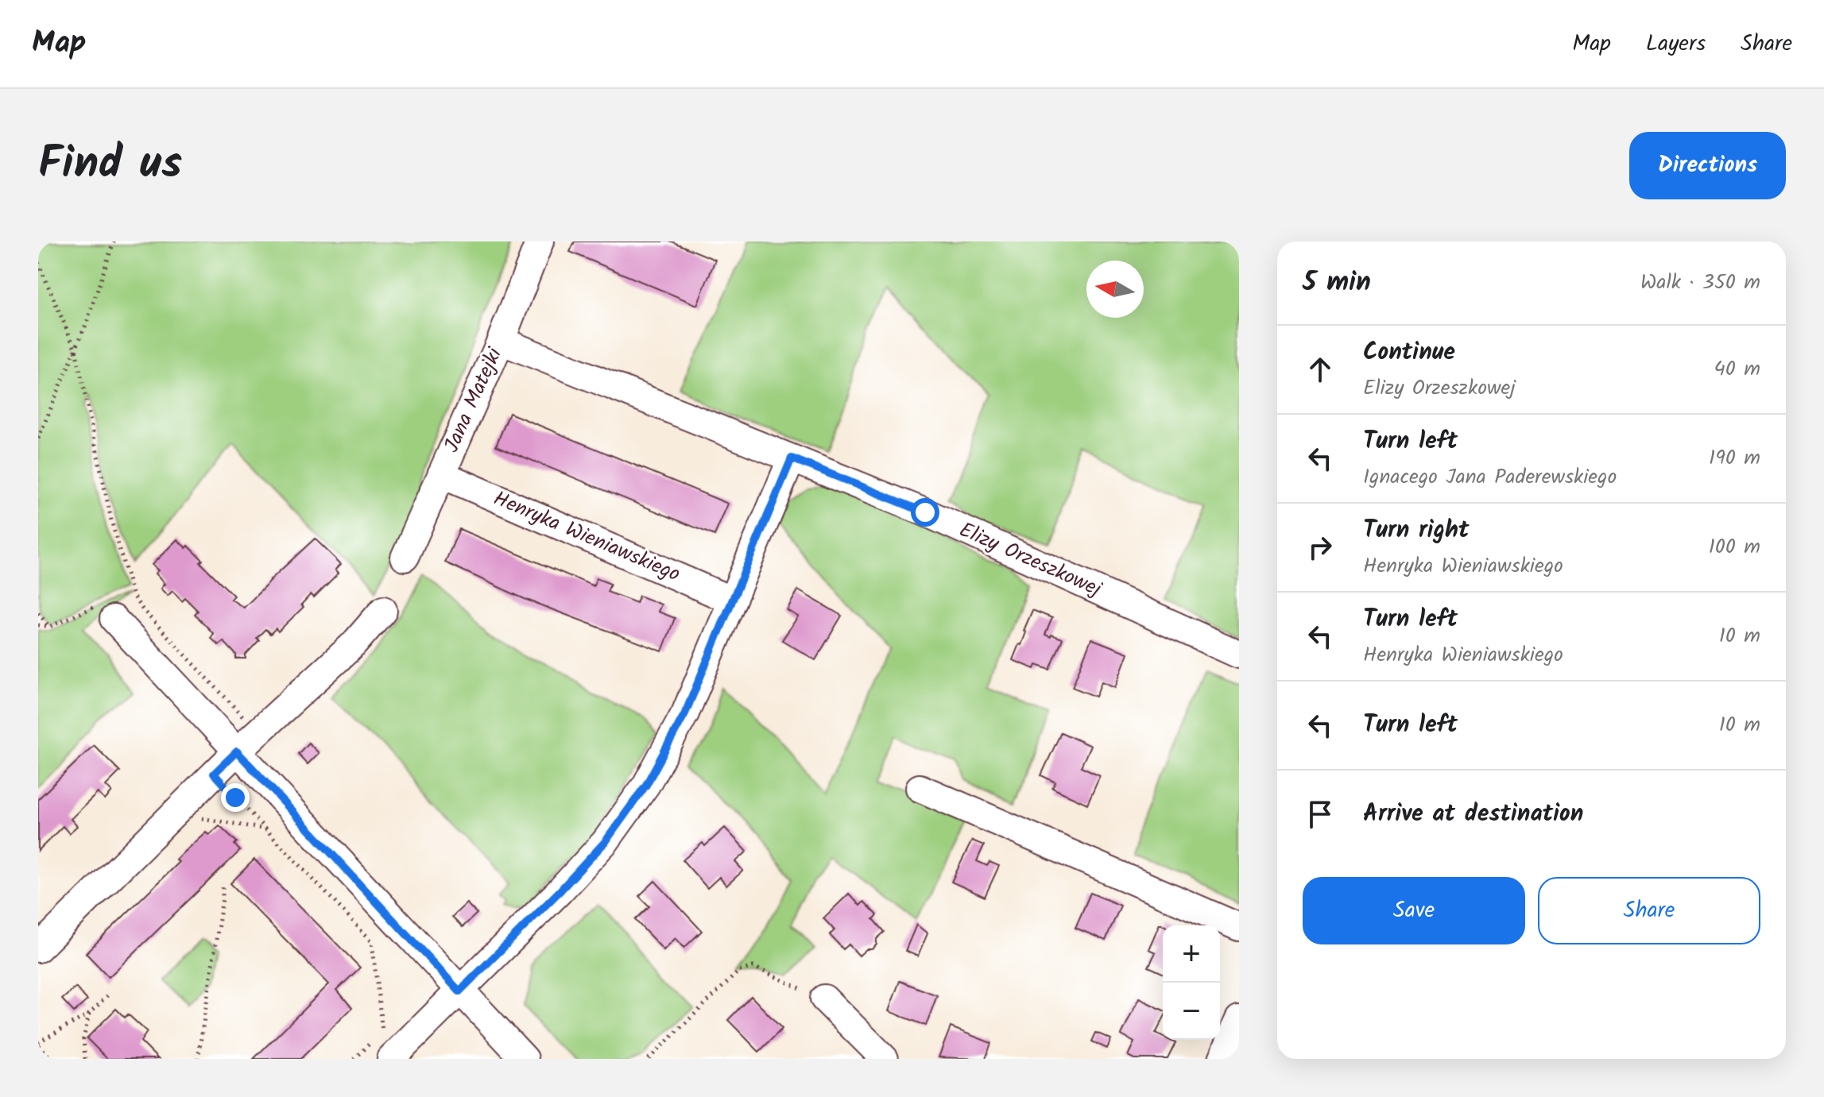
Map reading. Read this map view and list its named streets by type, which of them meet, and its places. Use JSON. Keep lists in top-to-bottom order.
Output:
{
  "streets": {
    "street": ["Jana Matejki", "Henryka Wieniawskiego", "Elizy Orzeszkowej"]
  },
  "crossings": [
    ["Jana Matejki", "Henryka Wieniawskiego"],
    ["Jana Matejki", "Elizy Orzeszkowej"]
  ],
  "north": "left",
  "page": {
    "header": "Map",
    "nav": ["Map", "Layers", "Share"],
    "title": "Find us",
    "buttons": [
      "Directions",
      ["Save", "Share"]
    ],
    "heading": ["5 min", "Walk · 350 m"],
    "list": [
      ["Continue", "Elizy Orzeszkowej", "40 m"],
      ["Turn left", "Ignacego Jana Paderewskiego", "190 m"],
      ["Turn right", "Henryka Wieniawskiego", "100 m"],
      ["Turn left", "Henryka Wieniawskiego", "10 m"],
      ["Turn left", "10 m"],
      "Arrive at destination"
    ],
    "map_buttons": ["+", "−"]
  }
}
